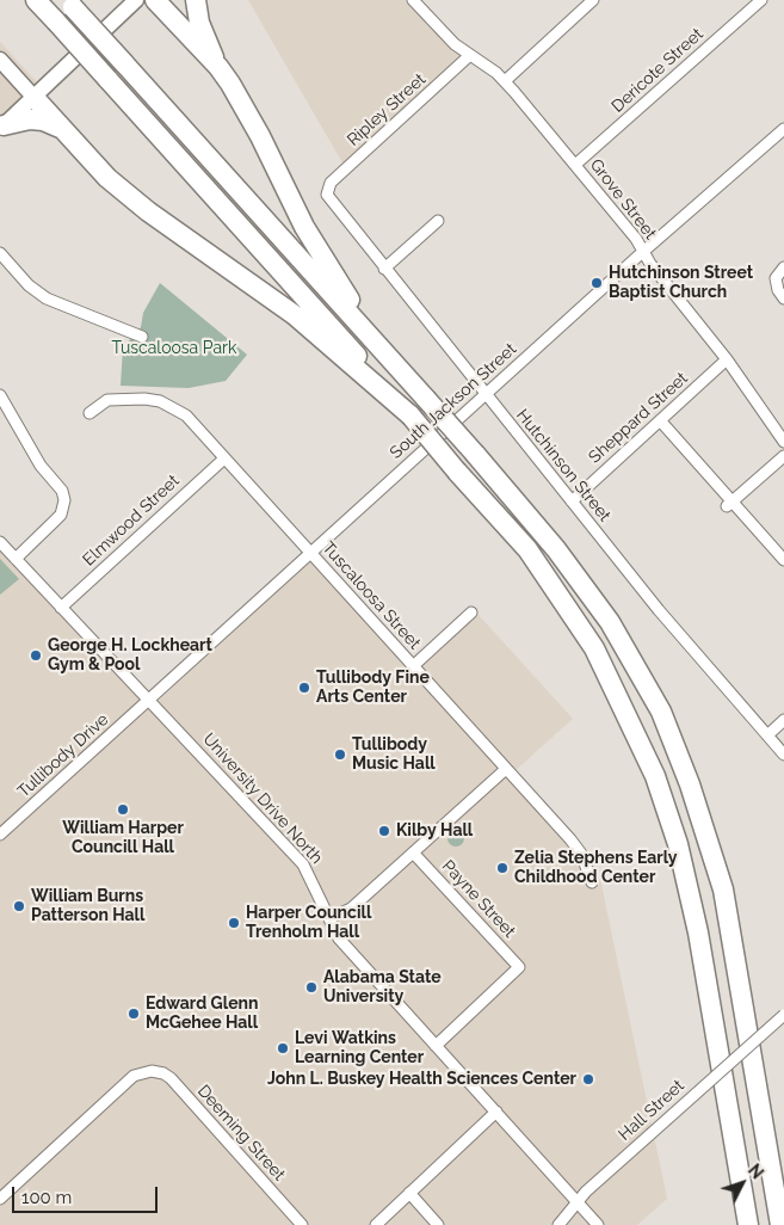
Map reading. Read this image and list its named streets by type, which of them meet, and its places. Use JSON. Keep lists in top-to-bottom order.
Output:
{
  "streets": {
    "street": [
      "Dericote Street",
      "Ripley Street",
      "Grove Street",
      "South Jackson Street",
      "Sheppard Street",
      "Hutchinson Street",
      "Elmwood Street",
      "Tuscaloosa Street",
      "Tullibody Drive",
      "University Drive North",
      "Payne Street",
      "Hall Street",
      "Deeming Street"
    ]
  },
  "crossings": [
    ["Dericote Street", "Grove Street"],
    ["Ripley Street", "Grove Street"],
    ["Ripley Street", "Hutchinson Street"],
    ["Grove Street", "South Jackson Street"],
    ["Grove Street", "Sheppard Street"],
    ["South Jackson Street", "Hutchinson Street"],
    ["South Jackson Street", "Tuscaloosa Street"],
    ["South Jackson Street", "Tullibody Drive"],
    ["South Jackson Street", "University Drive North"],
    ["Sheppard Street", "Hutchinson Street"],
    ["Elmwood Street", "Tuscaloosa Street"],
    ["Elmwood Street", "University Drive North"],
    ["Tullibody Drive", "University Drive North"],
    ["University Drive North", "Payne Street"],
    ["University Drive North", "Hall Street"]
  ],
  "parks": ["Tuscaloosa Park"],
  "places": [
    "Hutchinson Street Baptist Church",
    "George H. Lockheart Gym & Pool",
    "Tullibody Fine Arts Center",
    "Tullibody Music Hall",
    "William Harper Councill Hall",
    "Kilby Hall",
    "Zelia Stephens Early Childhood Center",
    "William Burns Patterson Hall",
    "Harper Councill Trenholm Hall",
    "Alabama State University",
    "Edward Glenn McGehee Hall",
    "Levi Watkins Learning Center",
    "John L. Buskey Health Sciences Center"
  ],
  "scale_bar": "100 m",
  "north": "top right"
}
